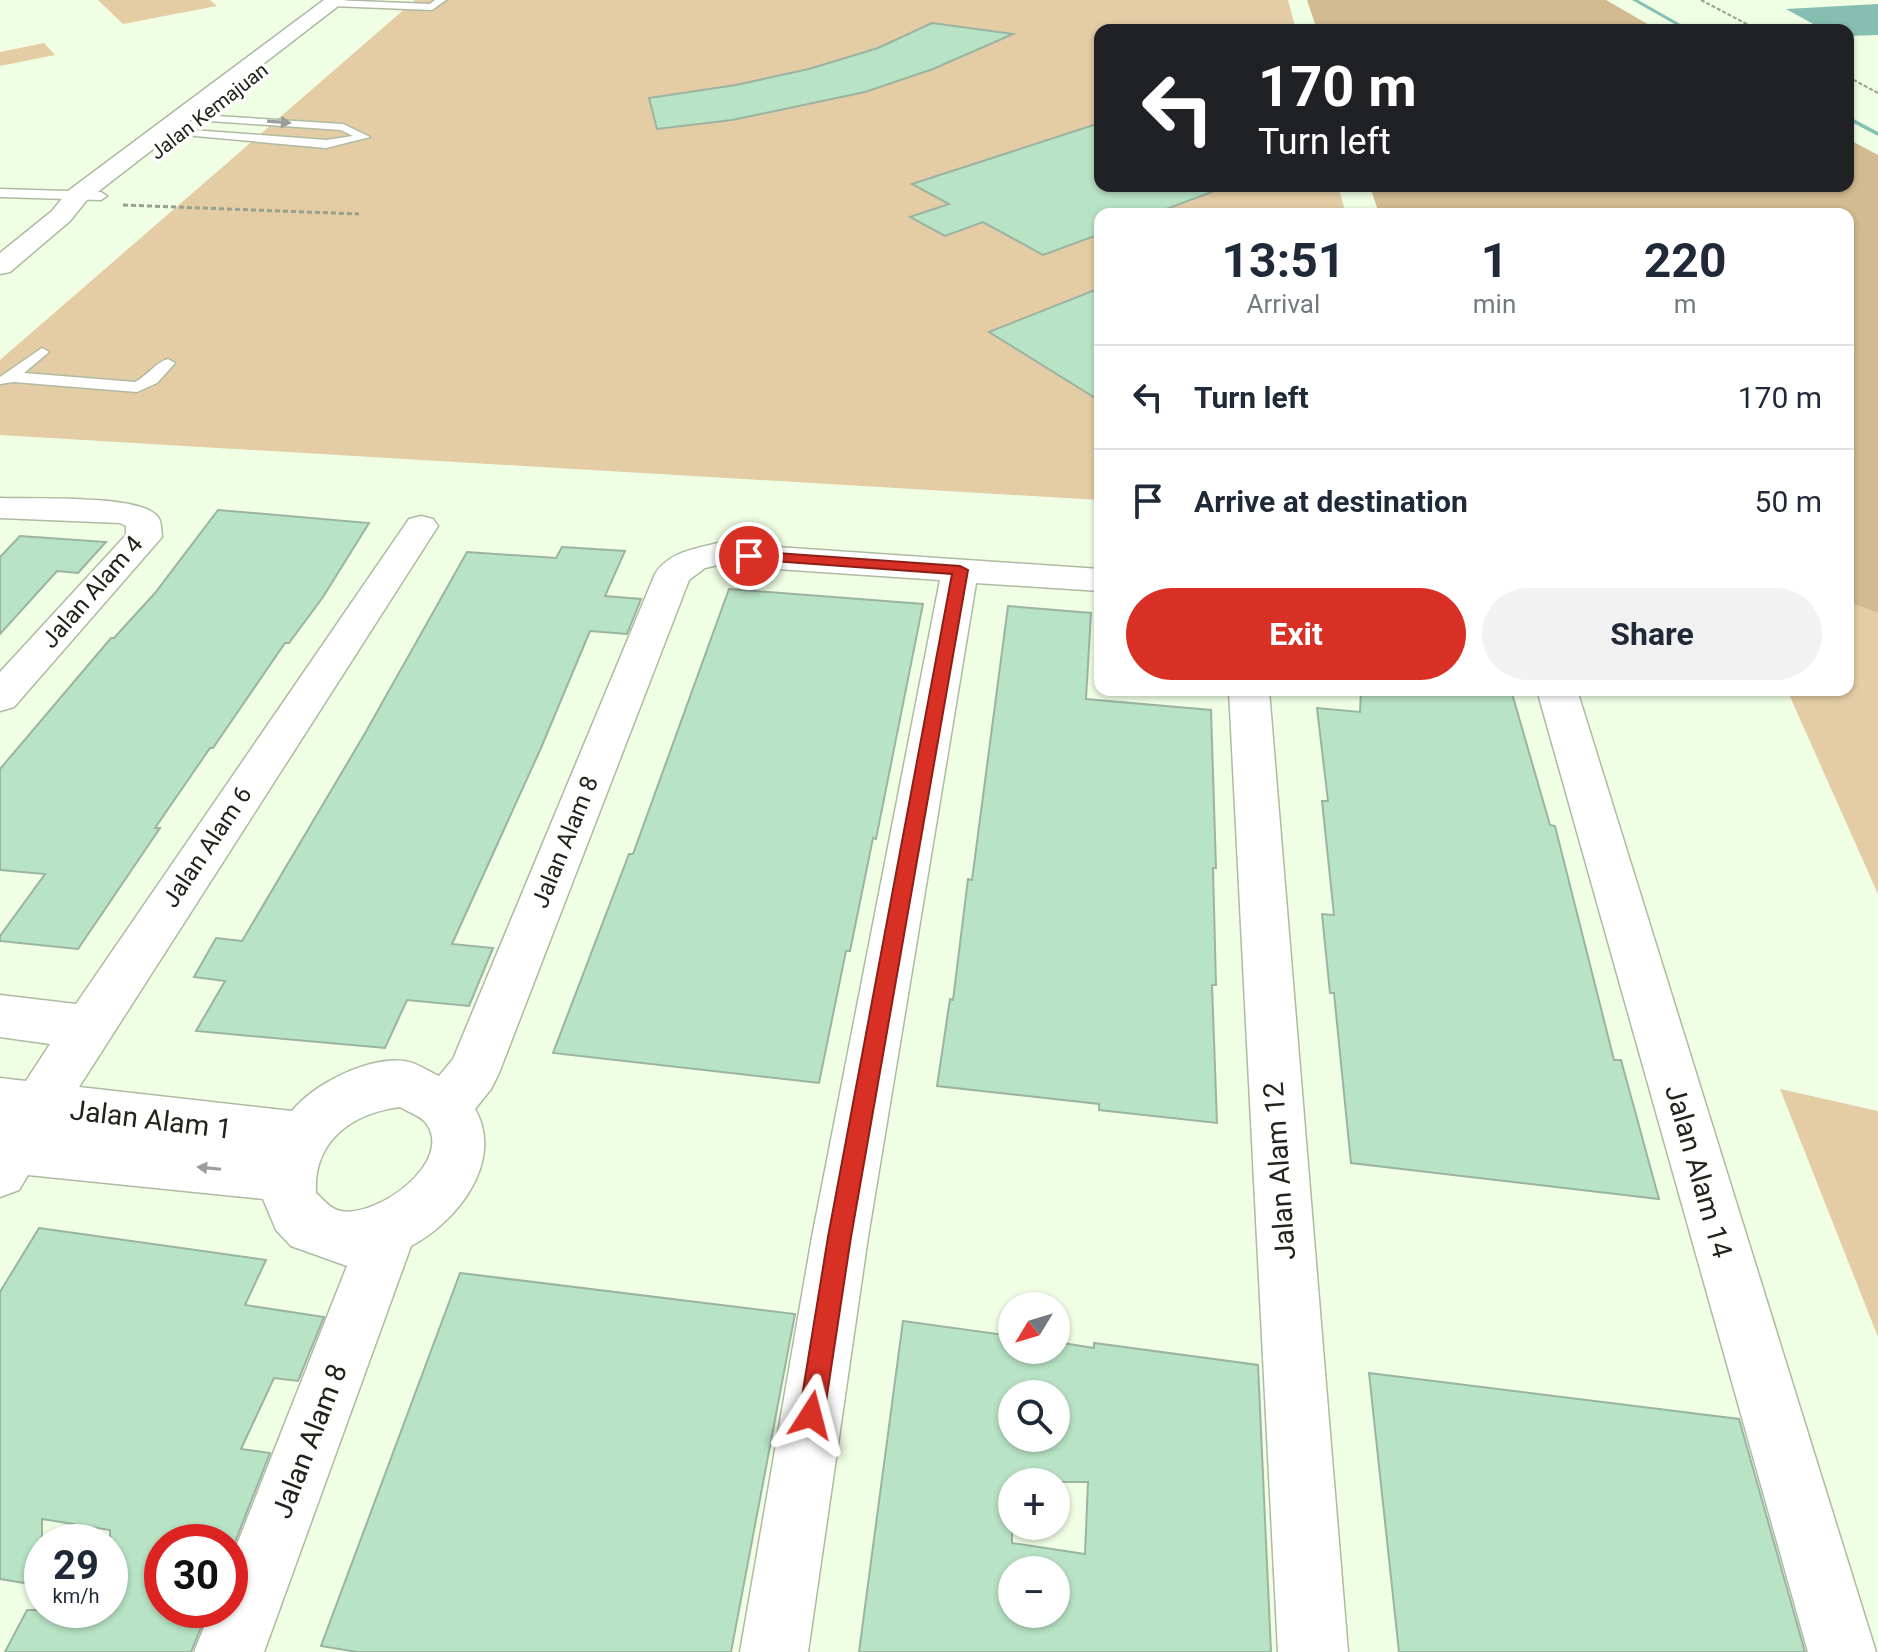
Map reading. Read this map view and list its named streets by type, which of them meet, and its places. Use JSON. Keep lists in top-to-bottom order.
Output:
{
  "streets": {
    "street": [
      "Jalan Kemajuan",
      "Jalan Alam 4",
      "Jalan Alam 8",
      "Jalan Alam 6",
      "Jalan Alam 1",
      "Jalan Alam 12",
      "Jalan Alam 14"
    ]
  },
  "crossings": [
    ["Jalan Alam 8", "Jalan Alam 1"],
    ["Jalan Alam 6", "Jalan Alam 1"]
  ],
  "north": "bottom left",
  "page": {
    "turn": ["170 m", "Turn left"],
    "eta": [
      "13:51",
      "Arrival",
      "1",
      "min",
      "220",
      "m"
    ],
    "list": [
      {
        "name": "Turn left",
        "value": "170 m"
      },
      {
        "name": "Arrive at destination",
        "value": "50 m"
      }
    ],
    "buttons": ["Exit", "Share"],
    "map_buttons": ["+", "−"],
    "speed": "29 km/h",
    "limit": "30"
  }
}
